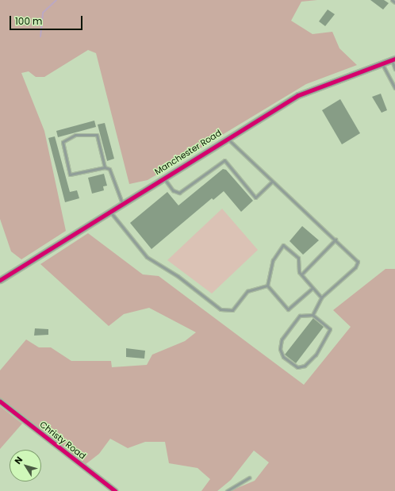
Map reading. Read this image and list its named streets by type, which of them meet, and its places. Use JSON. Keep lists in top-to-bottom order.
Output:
{
  "streets": {
    "street": ["Manchester Road", "Christy Road"]
  },
  "scale_bar": "100 m",
  "north": "top left"
}
